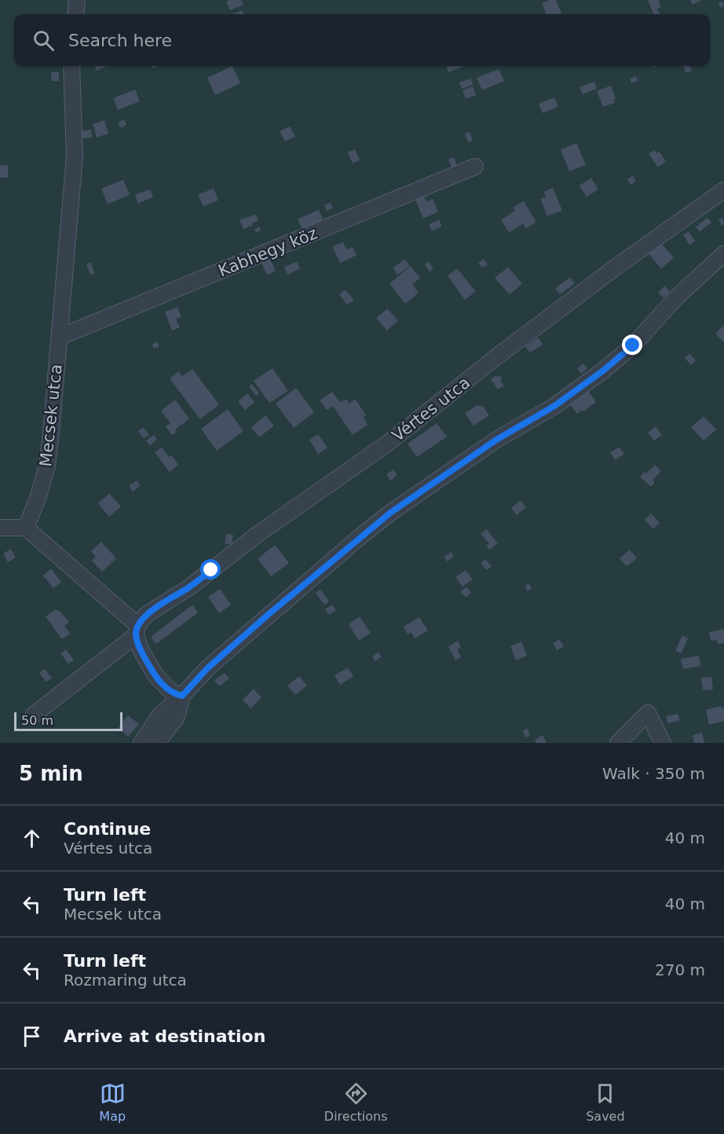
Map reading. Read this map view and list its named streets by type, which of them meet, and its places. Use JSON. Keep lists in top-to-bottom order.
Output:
{
  "streets": {
    "street": ["Kabhegy köz", "Vértes utca", "Mecsek utca"]
  },
  "crossings": [
    ["Kabhegy köz", "Mecsek utca"]
  ],
  "scale_bar": "50 m",
  "page": {
    "search": "Search here",
    "scale": "50 m",
    "heading": ["5 min", "Walk · 350 m"],
    "list": [
      ["Continue", "Vértes utca", "40 m"],
      ["Turn left", "Mecsek utca", "40 m"],
      ["Turn left", "Rozmaring utca", "270 m"],
      "Arrive at destination"
    ],
    "nav": ["Map", "Directions", "Saved"]
  }
}
